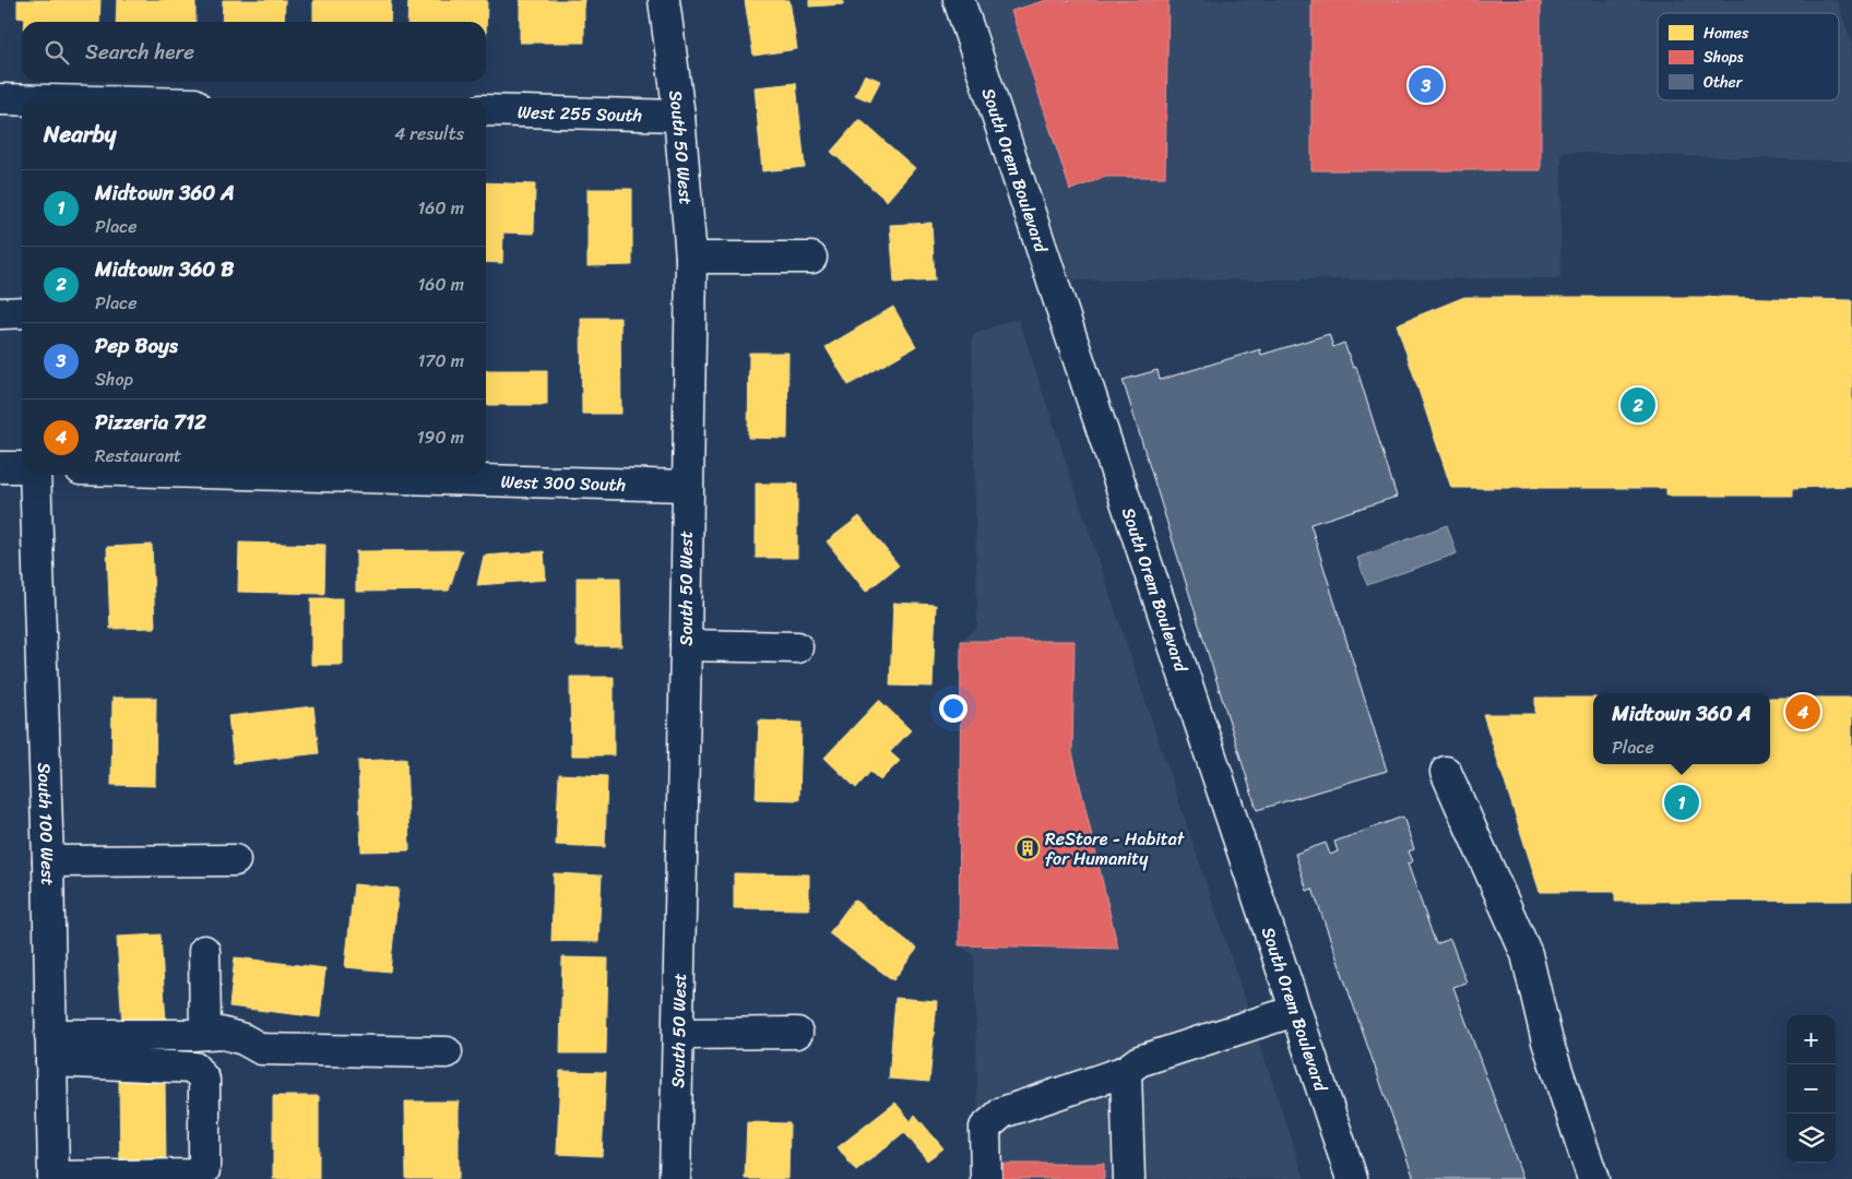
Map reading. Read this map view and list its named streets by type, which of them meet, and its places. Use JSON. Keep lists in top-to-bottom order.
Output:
{
  "streets": {
    "street": [
      "West 255 South",
      "South 50 West",
      "South Orem Boulevard",
      "West 300 South",
      "South 100 West"
    ]
  },
  "crossings": [
    ["West 255 South", "South 50 West"],
    ["South 50 West", "West 300 South"]
  ],
  "places": {
    "building": ["ReStore - Habitat for Humanity"]
  },
  "legend": ["Homes", "Shops", "Other"],
  "page": {
    "search": "Search here",
    "pins": [
      "3",
      "2",
      "4",
      "1"
    ],
    "heading": ["Nearby", "4 results"],
    "list": [
      {
        "mark": "1",
        "name": "Midtown 360 A",
        "note": "Place",
        "value": "160 m"
      },
      {
        "mark": "2",
        "name": "Midtown 360 B",
        "note": "Place",
        "value": "160 m"
      },
      {
        "mark": "3",
        "name": "Pep Boys",
        "note": "Shop",
        "value": "170 m"
      },
      {
        "mark": "4",
        "name": "Pizzeria 712",
        "note": "Restaurant",
        "value": "190 m"
      }
    ],
    "popup": ["Midtown 360 A", "Place"],
    "map_buttons": ["+", "−"]
  }
}
